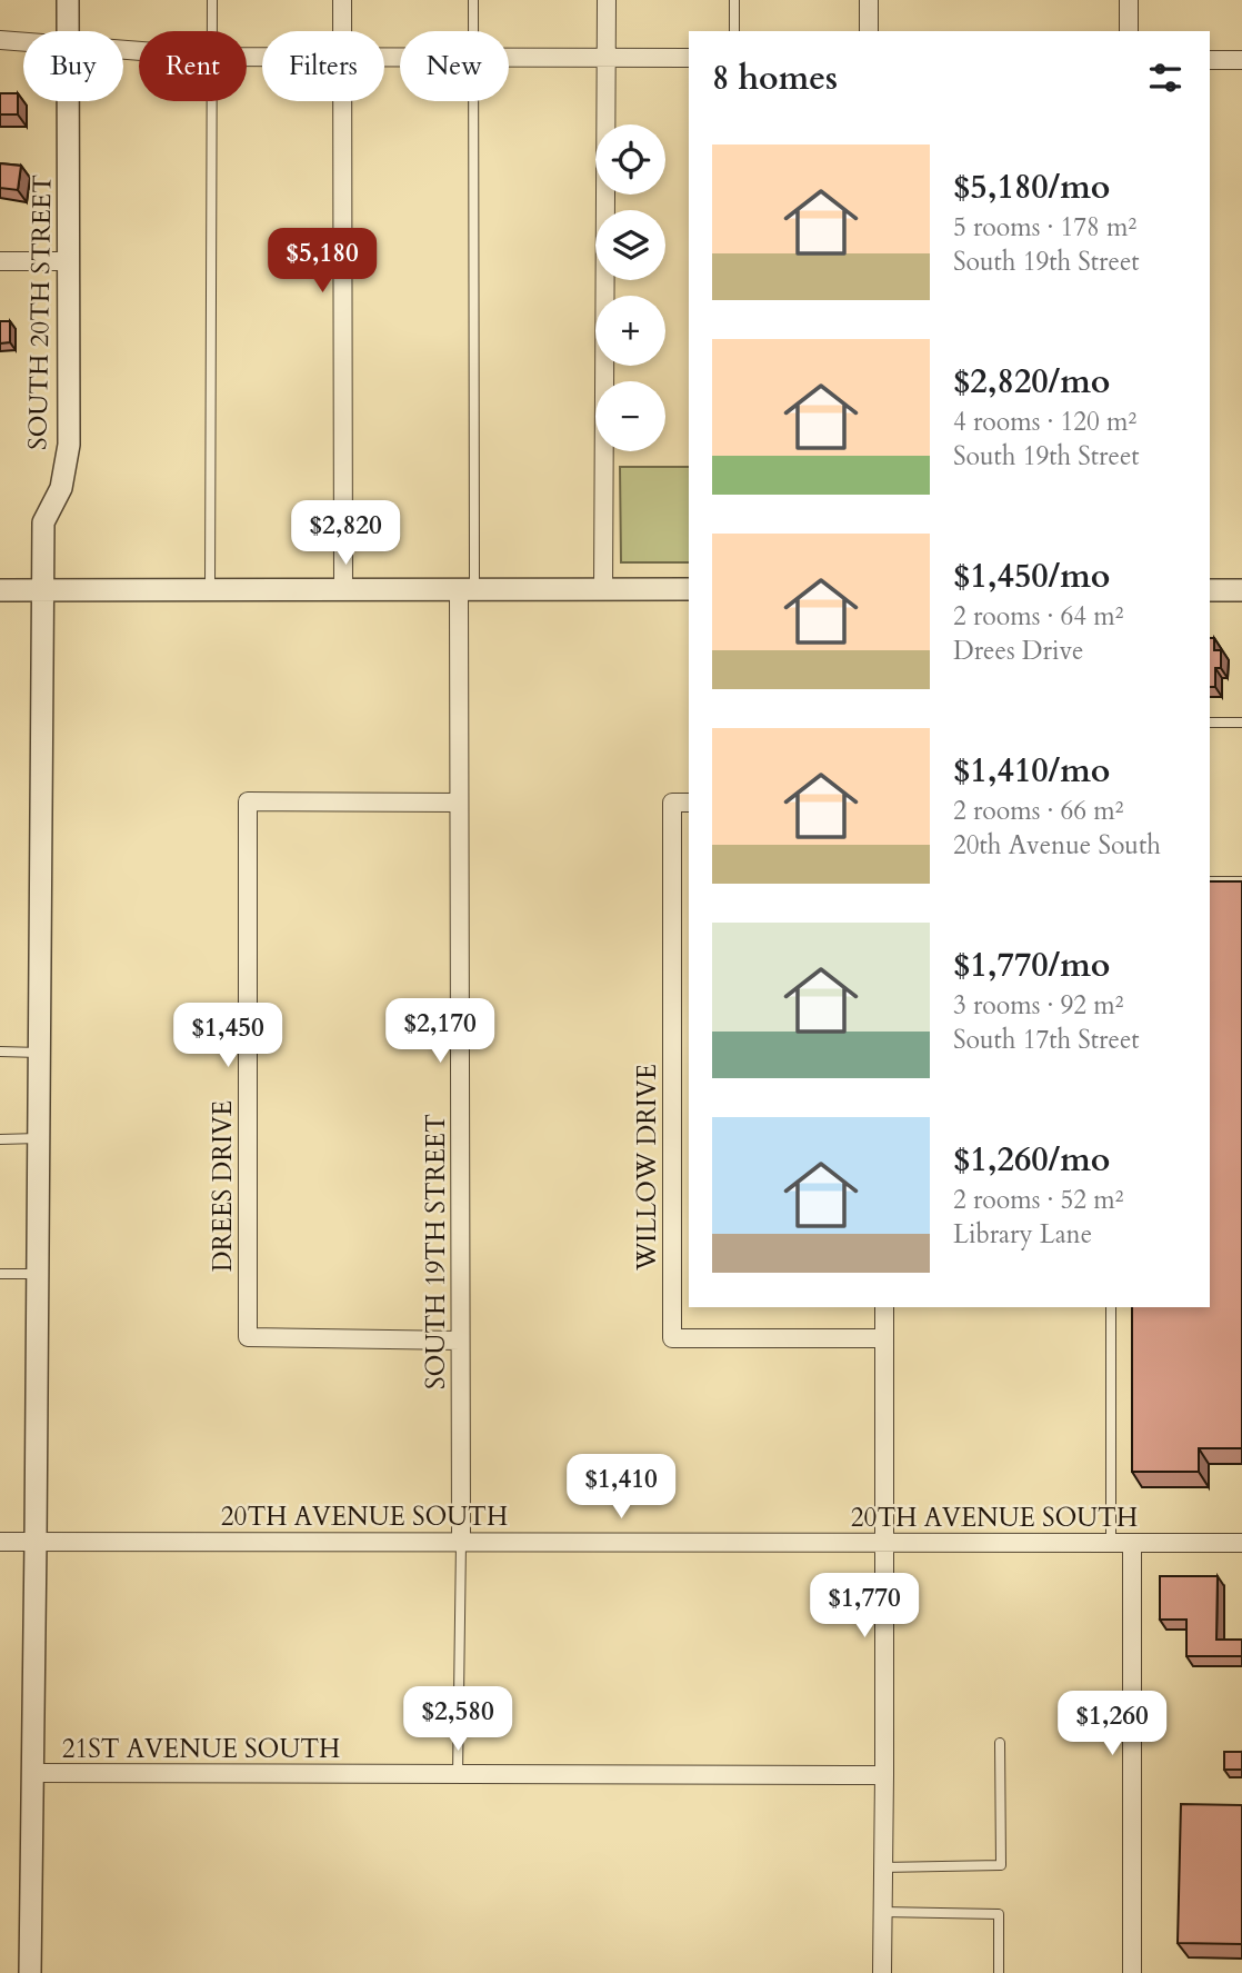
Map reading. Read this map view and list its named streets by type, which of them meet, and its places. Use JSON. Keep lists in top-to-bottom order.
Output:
{
  "streets": {
    "street": [
      "SOUTH 20TH STREET",
      "WILLOW DRIVE",
      "DREES DRIVE",
      "SOUTH 19TH STREET",
      "20TH AVENUE SOUTH",
      "21ST AVENUE SOUTH"
    ]
  },
  "crossings": [
    ["SOUTH 20TH STREET", "20TH AVENUE SOUTH"],
    ["SOUTH 20TH STREET", "21ST AVENUE SOUTH"],
    ["DREES DRIVE", "SOUTH 19TH STREET"],
    ["SOUTH 19TH STREET", "20TH AVENUE SOUTH"]
  ],
  "page": {
    "chip": [
      "Buy",
      "Rent",
      "Filters",
      "New"
    ],
    "heading": "8 homes",
    "map_buttons": ["+", "−"],
    "list": [
      {
        "name": "$5,180/mo",
        "note": "5 rooms · 178 m² · South 19th Street"
      },
      {
        "name": "$2,820/mo",
        "note": "4 rooms · 120 m² · South 19th Street"
      },
      {
        "name": "$1,450/mo",
        "note": "2 rooms · 64 m² · Drees Drive"
      },
      {
        "name": "$1,410/mo",
        "note": "2 rooms · 66 m² · 20th Avenue South"
      },
      {
        "name": "$1,770/mo",
        "note": "3 rooms · 92 m² · South 17th Street"
      },
      {
        "name": "$1,260/mo",
        "note": "2 rooms · 52 m² · Library Lane"
      }
    ],
    "price": [
      "$5,180",
      "$2,820",
      "$2,170",
      "$1,450",
      "$1,410",
      "$1,770",
      "$2,580",
      "$1,260"
    ]
  }
}
